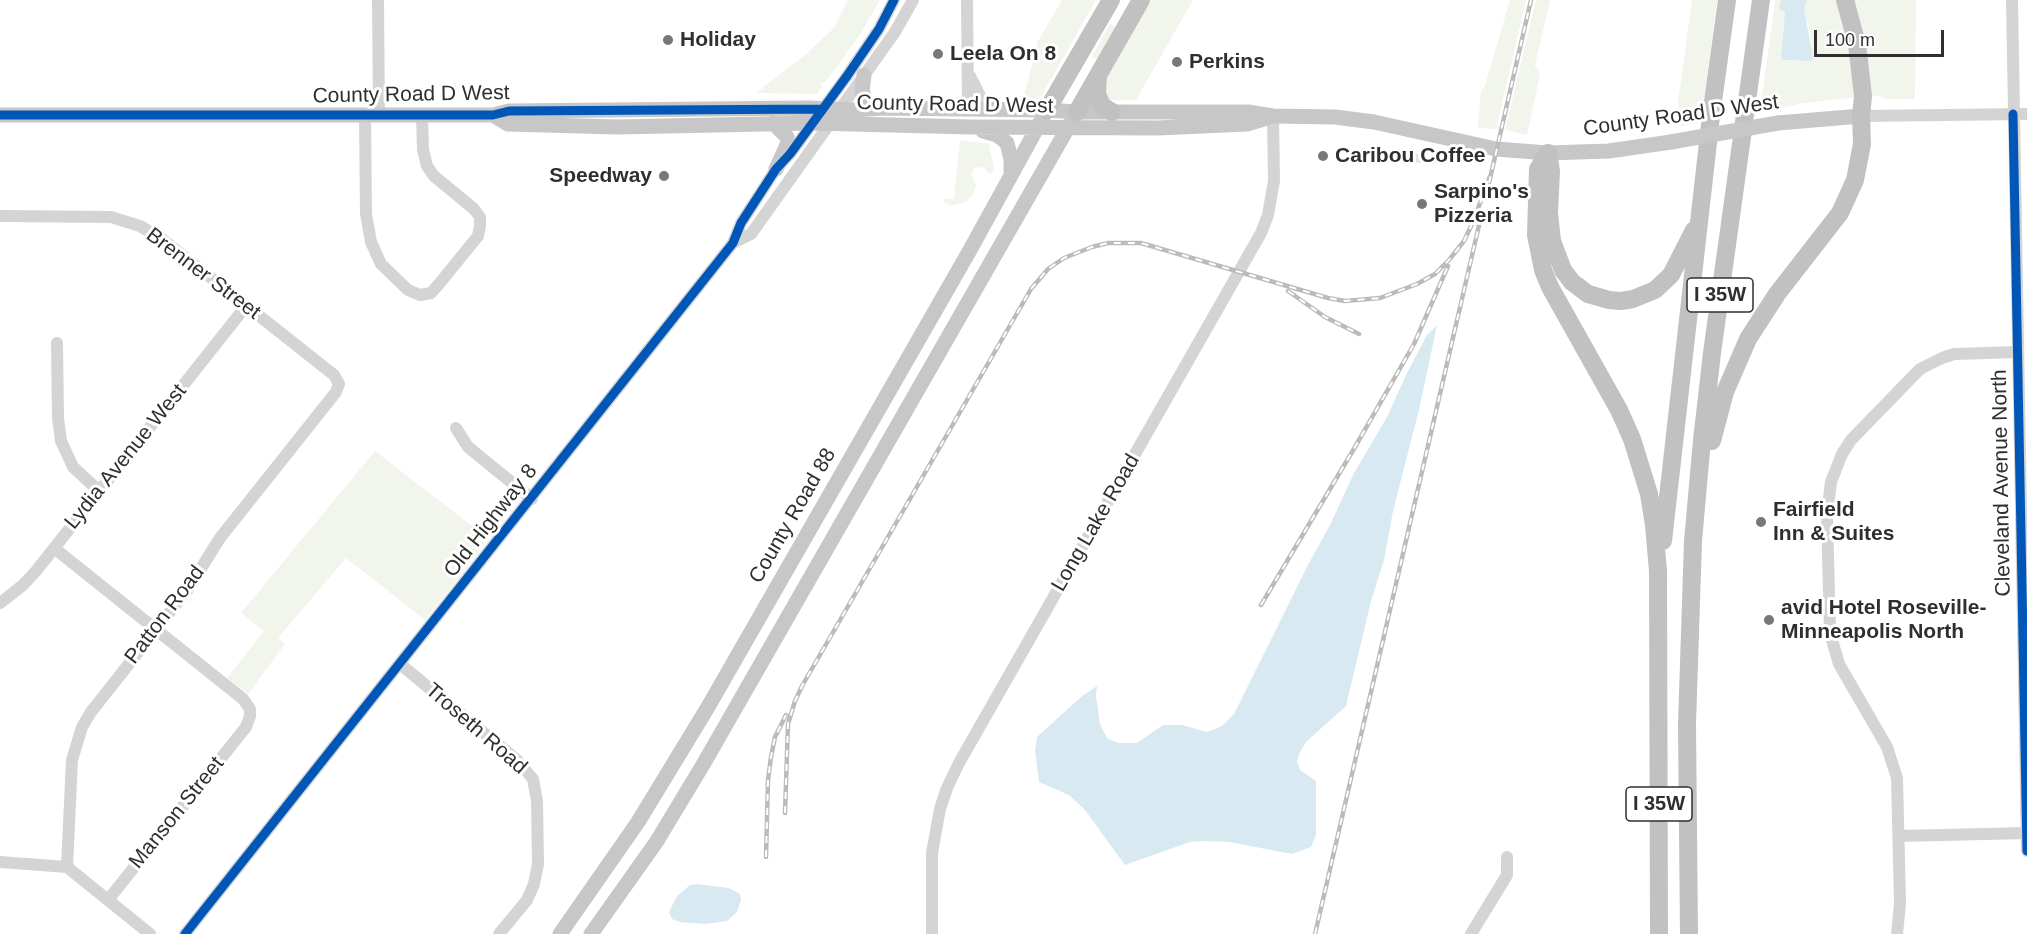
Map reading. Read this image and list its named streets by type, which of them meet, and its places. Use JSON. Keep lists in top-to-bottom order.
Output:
{
  "streets": {
    "highway": ["I 35W"],
    "main road": ["County Road D West", "County Road 88"],
    "street": [
      "Brenner Street",
      "Lydia Avenue West",
      "Cleveland Avenue North",
      "Old Highway 8",
      "Long Lake Road",
      "Patton Road",
      "Troseth Road",
      "Manson Street"
    ]
  },
  "crossings": [
    ["County Road D West", "Cleveland Avenue North"],
    ["County Road D West", "County Road 88"],
    ["County Road D West", "Old Highway 8"],
    ["County Road D West", "Long Lake Road"],
    ["Brenner Street", "Lydia Avenue West"],
    ["Brenner Street", "Patton Road"],
    ["Old Highway 8", "Troseth Road"],
    ["Patton Road", "Manson Street"]
  ],
  "places": [
    "Holiday",
    "Leela On 8",
    "Perkins",
    "Caribou Coffee",
    "Speedway",
    "Sarpino's Pizzeria",
    "Fairfield Inn & Suites",
    "avid Hotel Roseville- Minneapolis North"
  ],
  "scale_bar": "100 m"
}
